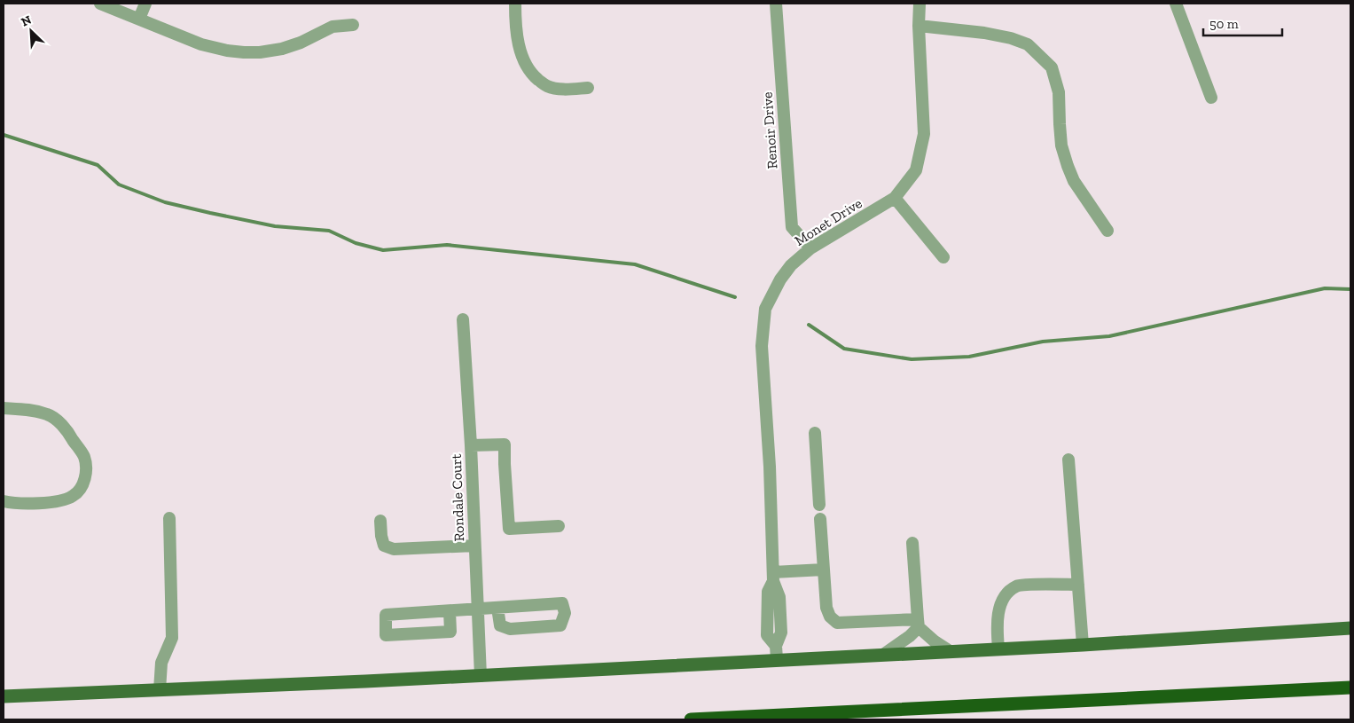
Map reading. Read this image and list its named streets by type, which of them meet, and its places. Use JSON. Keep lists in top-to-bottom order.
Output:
{
  "streets": {
    "street": ["Renoir Drive", "Monet Drive", "Rondale Court"]
  },
  "crossings": [
    ["Renoir Drive", "Monet Drive"]
  ],
  "scale_bar": "50 m",
  "north": "top left"
}
